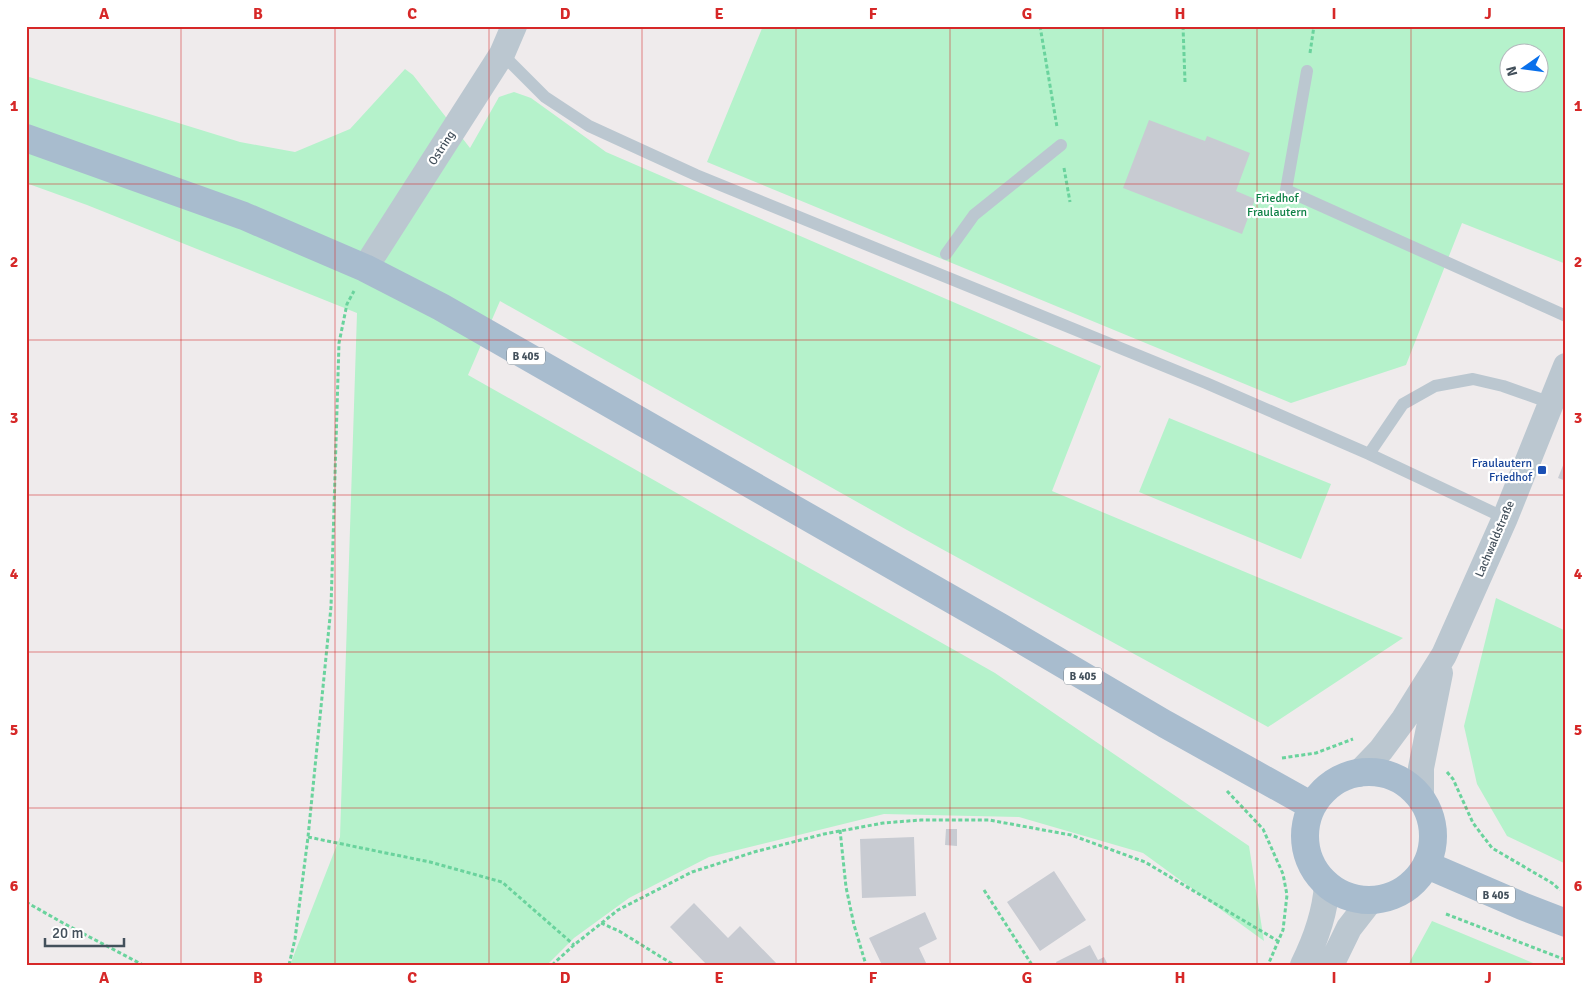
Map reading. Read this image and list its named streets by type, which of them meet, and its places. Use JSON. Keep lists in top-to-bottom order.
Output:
{
  "streets": {
    "main road": ["B 405"],
    "street": ["Ostring", "Lachwaldstraße"]
  },
  "crossings": [
    ["Ostring", "B 405"],
    ["B 405", "Lachwaldstraße"]
  ],
  "parks": ["Friedhof Fraulautern"],
  "places": {
    "transit": ["Fraulautern Friedhof"]
  },
  "scale_bar": "20 m",
  "north": "left",
  "grid": {
    "columns": [
      "A",
      "B",
      "C",
      "D",
      "E",
      "F",
      "G",
      "H",
      "I",
      "J"
    ],
    "rows": [
      "1",
      "2",
      "3",
      "4",
      "5",
      "6"
    ]
  }
}
